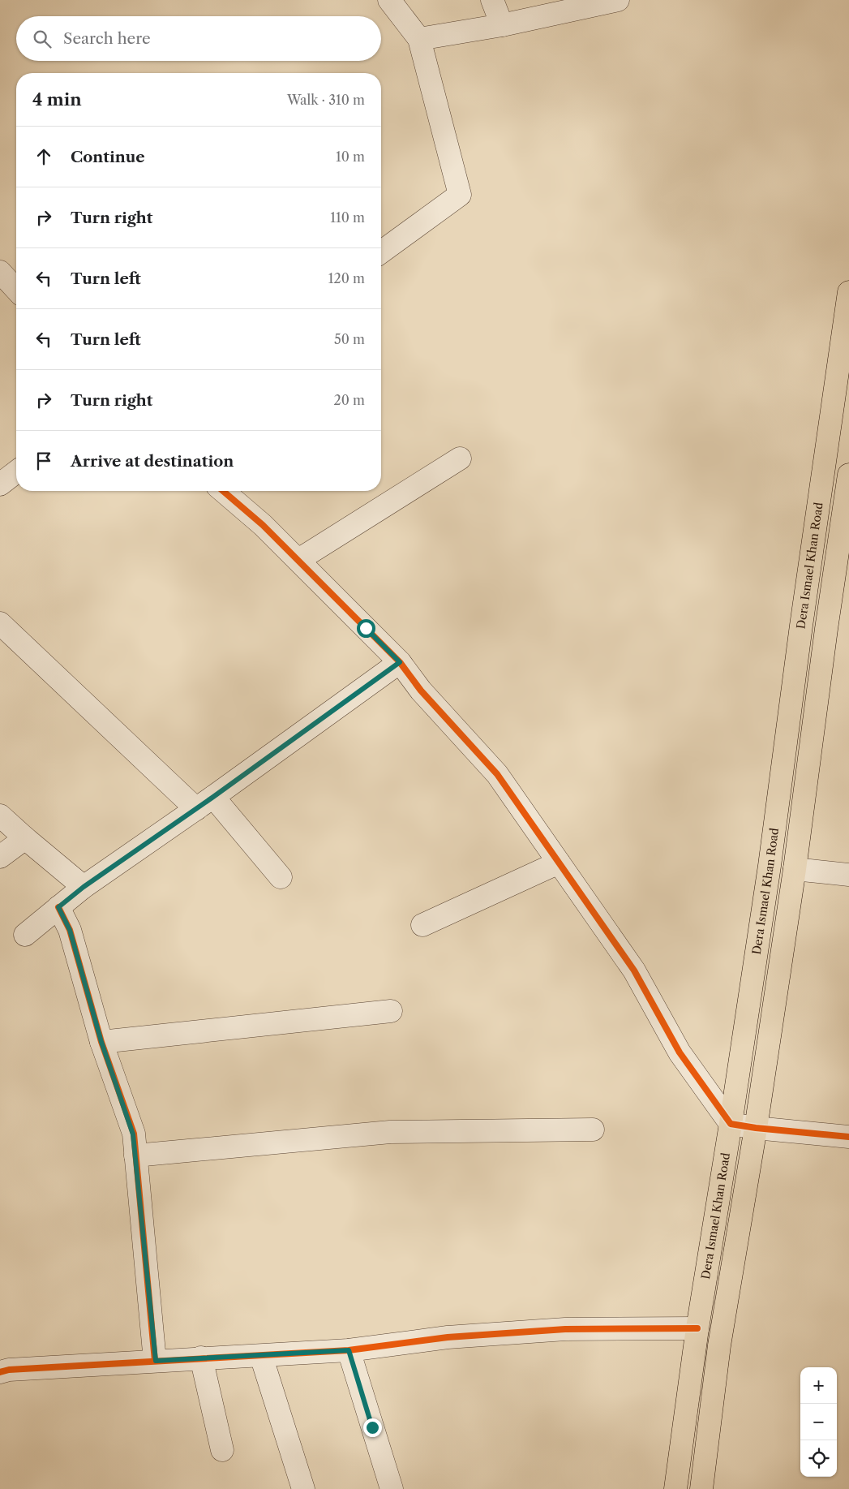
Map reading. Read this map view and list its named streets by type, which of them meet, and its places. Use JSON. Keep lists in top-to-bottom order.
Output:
{
  "streets": {
    "highway": ["Dera Ismael Khan Road"]
  },
  "page": {
    "search": "Search here",
    "heading": ["4 min", "Walk · 310 m"],
    "list": [
      ["Continue", "10 m"],
      ["Turn right", "110 m"],
      ["Turn left", "120 m"],
      ["Turn left", "50 m"],
      ["Turn right", "20 m"],
      "Arrive at destination"
    ],
    "map_buttons": ["+", "−"]
  }
}
